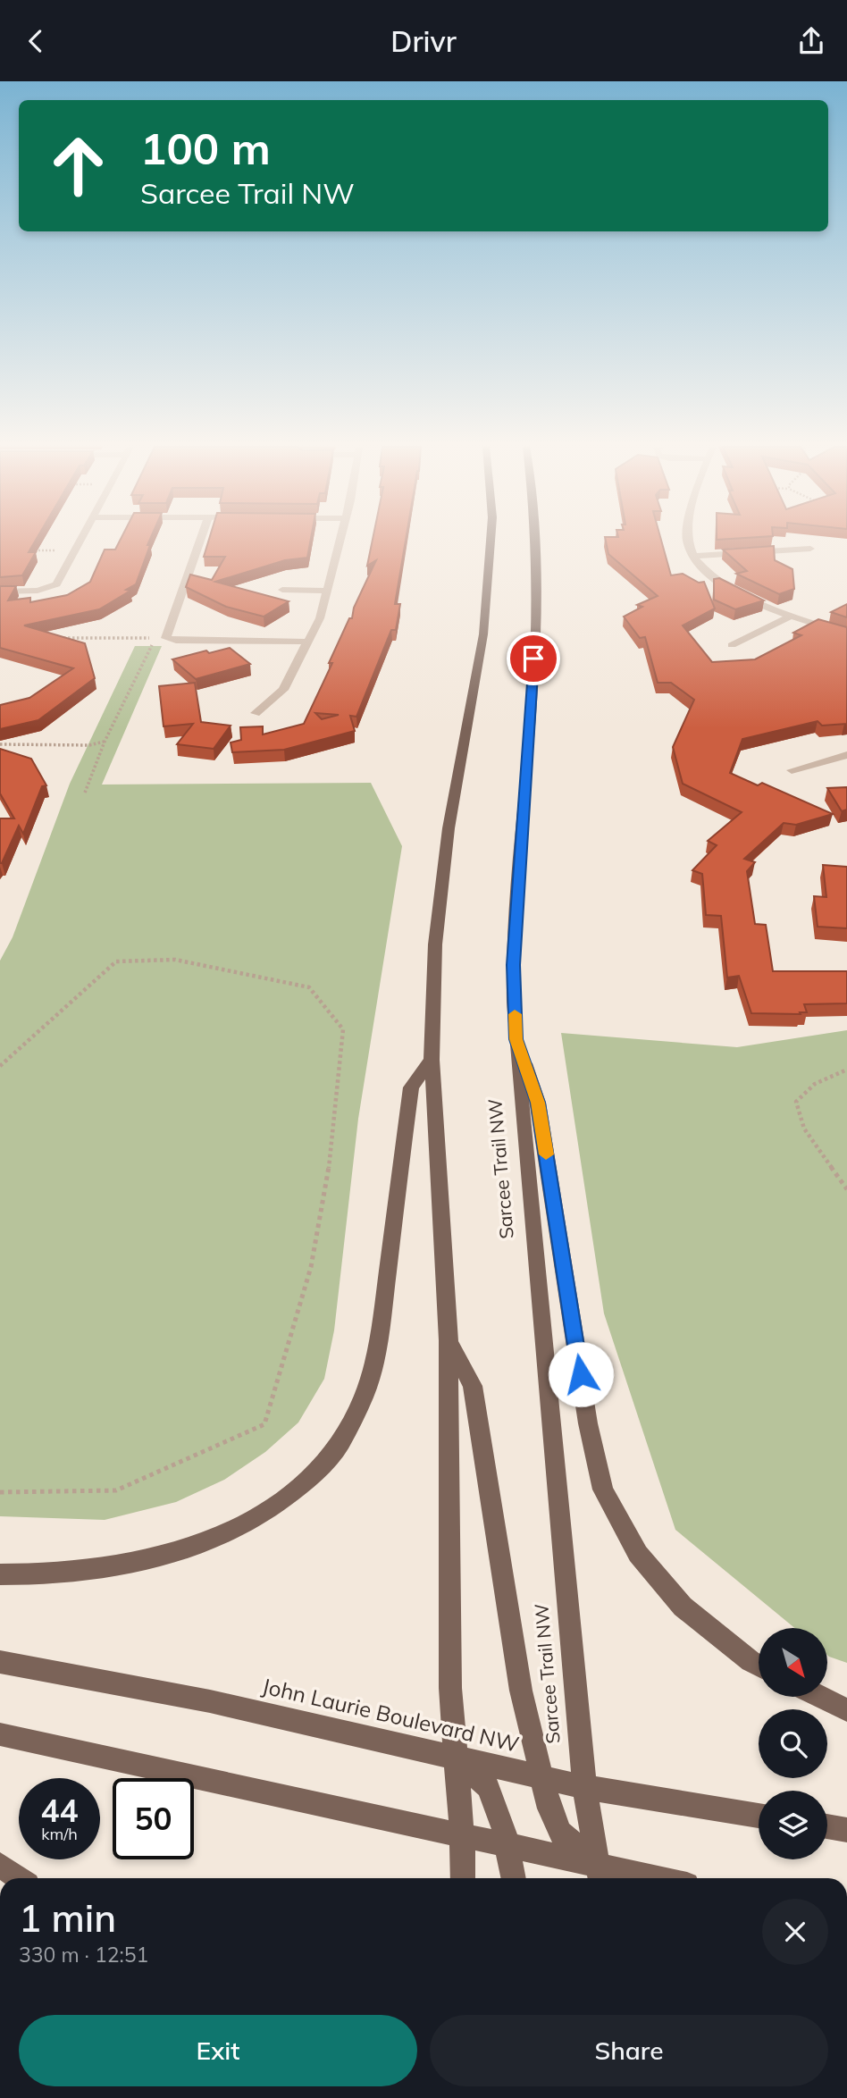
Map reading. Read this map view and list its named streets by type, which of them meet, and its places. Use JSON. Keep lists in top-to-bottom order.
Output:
{
  "streets": {
    "main road": ["Sarcee Trail NW", "John Laurie Boulevard NW"]
  },
  "crossings": [
    ["Sarcee Trail NW", "John Laurie Boulevard NW"]
  ],
  "north": "bottom right",
  "page": {
    "header": "Drivr",
    "turn": ["100 m", "Sarcee Trail NW"],
    "speed": "44 km/h",
    "limit": "50",
    "heading": ["1 min", "330 m · 12:51"],
    "buttons": ["Exit", "Share"]
  }
}
